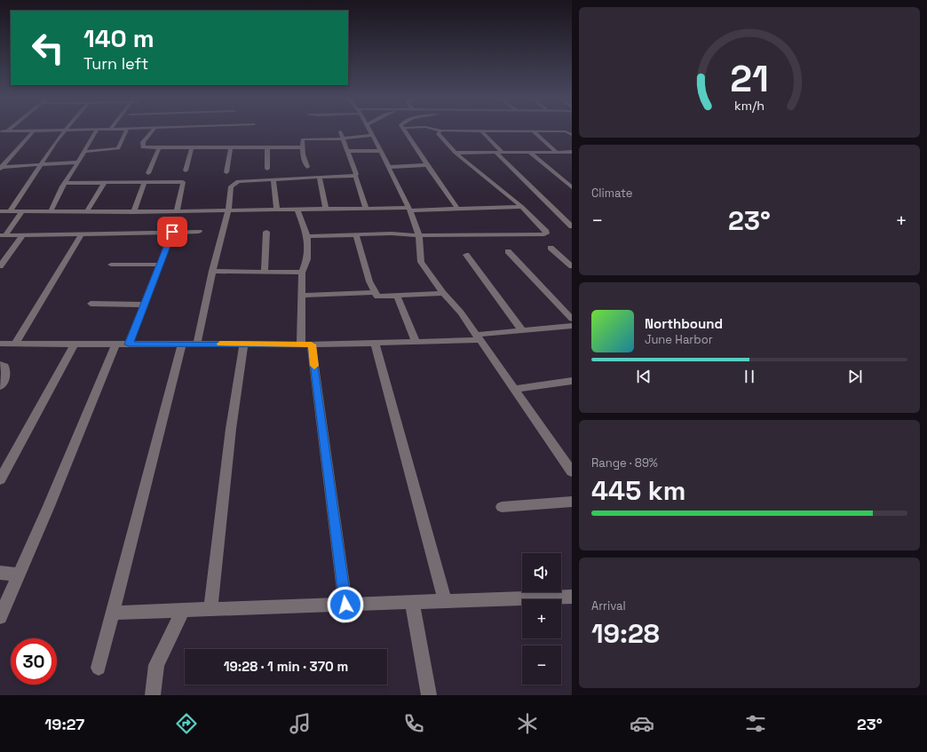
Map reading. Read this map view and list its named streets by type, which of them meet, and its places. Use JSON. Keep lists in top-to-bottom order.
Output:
{
  "page": {
    "turn": ["140 m", "Turn left"],
    "tile": [
      "Climate",
      ["Range · 89%", "445 km"],
      ["Arrival", "19:28"]
    ],
    "heat": ["−", "23°", "+"],
    "song": ["Northbound", "June Harbor"],
    "map_buttons": ["+", "−"],
    "limit": "30",
    "trip": "19:28 · 1 min · 370 m",
    "tabs": ["19:27", "23°"],
    "gauge": ["21", "km/h"]
  }
}
